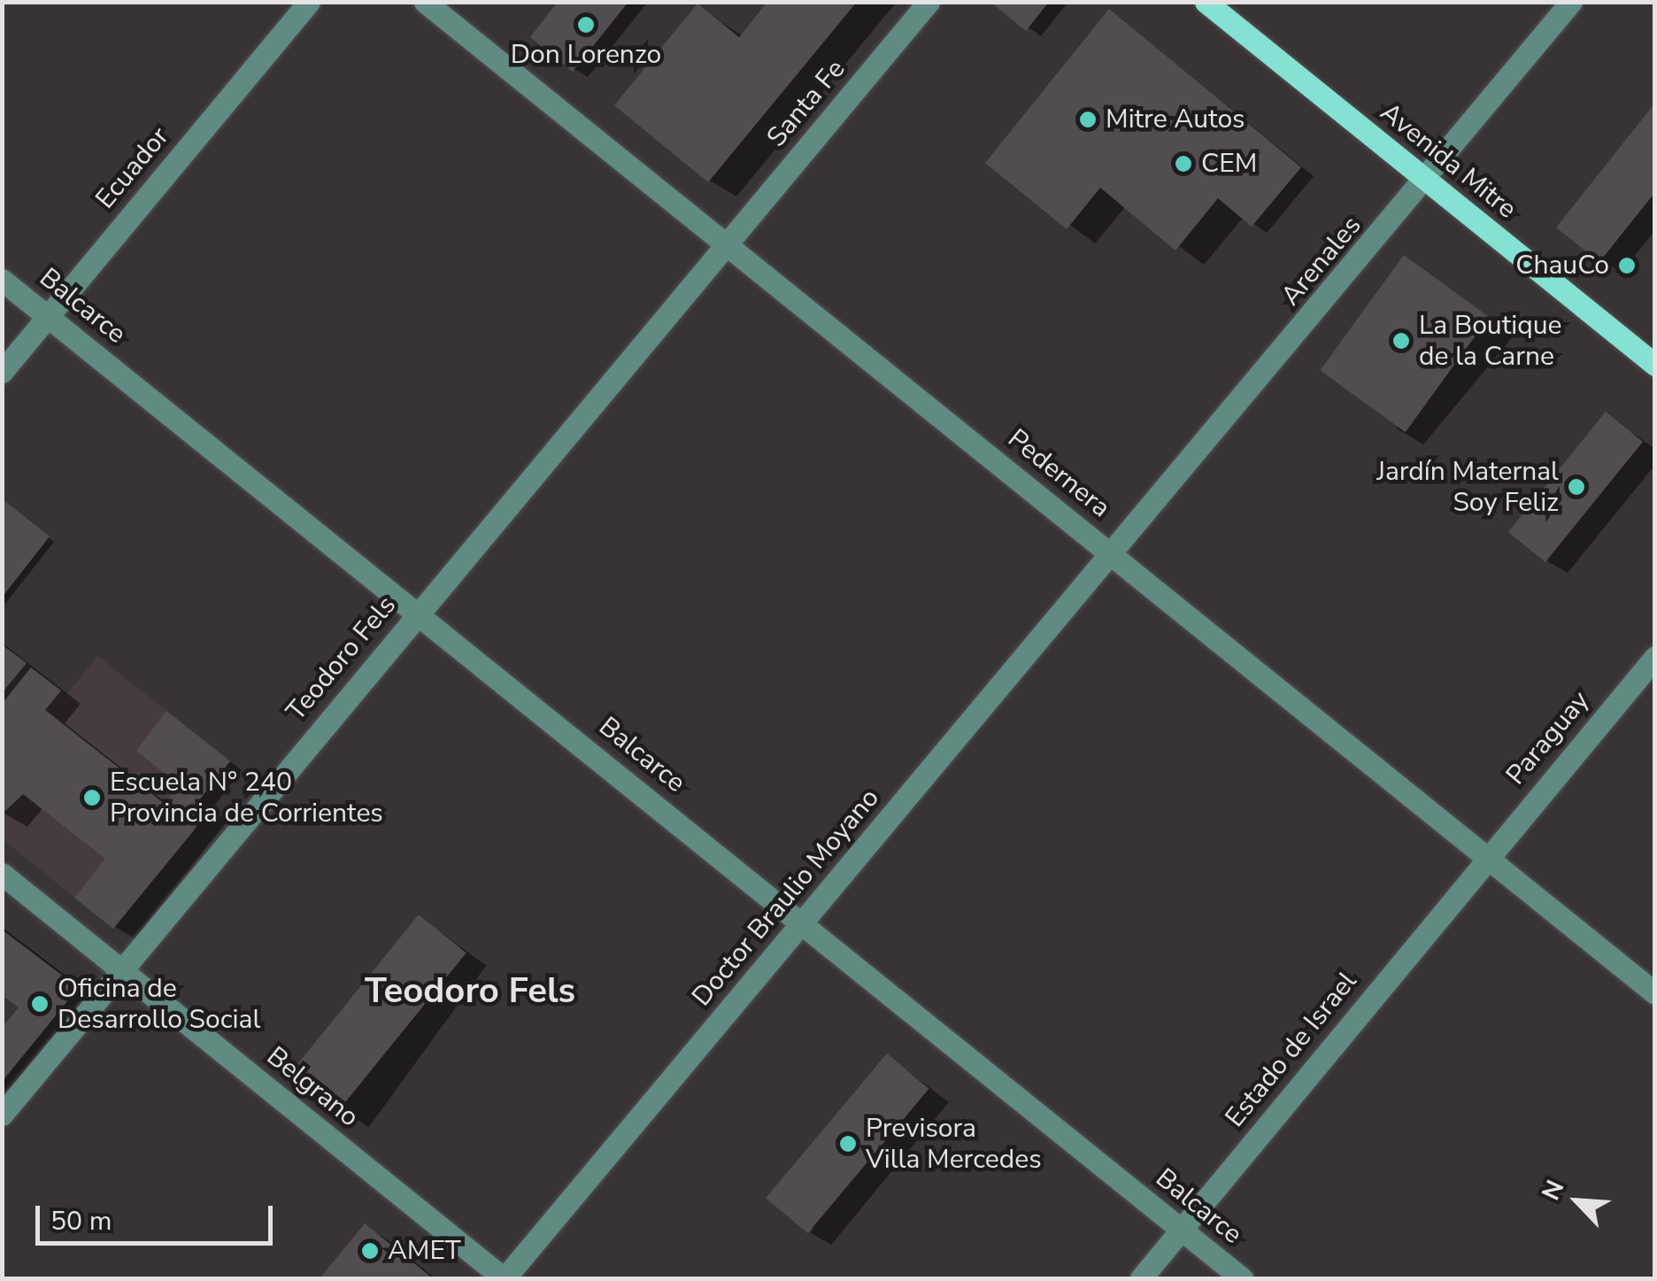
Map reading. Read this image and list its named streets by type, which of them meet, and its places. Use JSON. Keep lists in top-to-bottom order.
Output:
{
  "streets": {
    "main road": ["Avenida Mitre"],
    "street": [
      "Santa Fe",
      "Ecuador",
      "Arenales",
      "Balcarce",
      "Pedernera",
      "Teodoro Fels",
      "Paraguay",
      "Doctor Braulio Moyano",
      "Estado de Israel",
      "Belgrano"
    ]
  },
  "crossings": [
    ["Santa Fe", "Pedernera"],
    ["Santa Fe", "Teodoro Fels"],
    ["Avenida Mitre", "Arenales"],
    ["Ecuador", "Balcarce"],
    ["Arenales", "Pedernera"],
    ["Arenales", "Doctor Braulio Moyano"],
    ["Balcarce", "Teodoro Fels"],
    ["Balcarce", "Doctor Braulio Moyano"],
    ["Balcarce", "Estado de Israel"],
    ["Pedernera", "Teodoro Fels"],
    ["Pedernera", "Paraguay"],
    ["Pedernera", "Doctor Braulio Moyano"],
    ["Pedernera", "Estado de Israel"],
    ["Teodoro Fels", "Belgrano"],
    ["Paraguay", "Estado de Israel"],
    ["Doctor Braulio Moyano", "Belgrano"]
  ],
  "districts": ["Teodoro Fels"],
  "places": [
    "Don Lorenzo",
    "Mitre Autos",
    "CEM",
    "ChauCo",
    "La Boutique de la Carne",
    "Jardín Maternal Soy Feliz",
    "Escuela N° 240 Provincia de Corrientes",
    "Oficina de Desarrollo Social",
    "Previsora Villa Mercedes",
    "AMET"
  ],
  "scale_bar": "50 m",
  "north": "top left"
}
